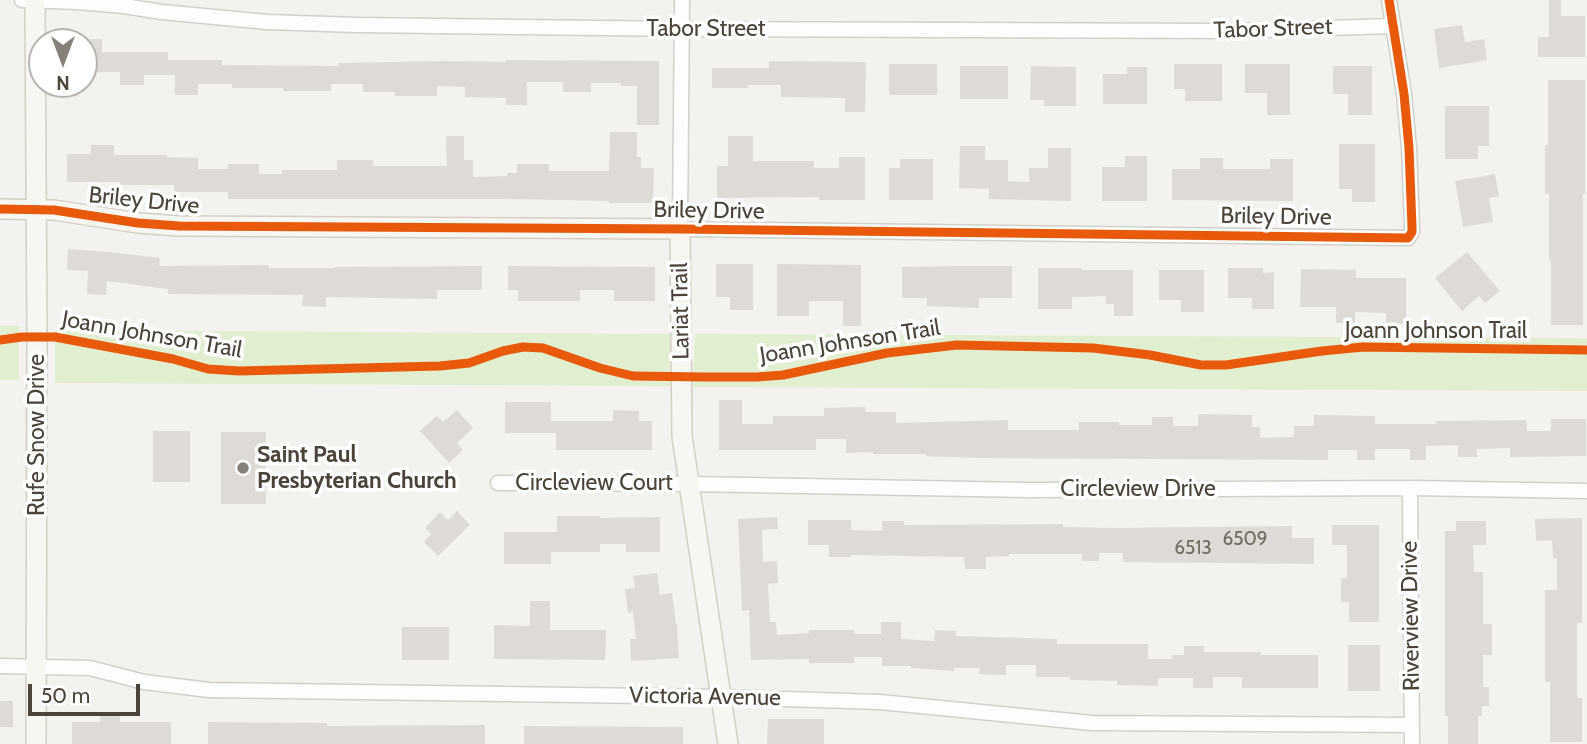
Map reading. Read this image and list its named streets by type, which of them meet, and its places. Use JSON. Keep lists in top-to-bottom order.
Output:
{
  "streets": {
    "street": [
      "Tabor Street",
      "Briley Drive",
      "Lariat Trail",
      "Rufe Snow Drive",
      "Circleview Court",
      "Circleview Drive",
      "Riverview Drive",
      "Victoria Avenue"
    ],
    "cycle path": ["Joann Johnson Trail"]
  },
  "crossings": [
    ["Tabor Street", "Briley Drive"],
    ["Tabor Street", "Lariat Trail"],
    ["Tabor Street", "Rufe Snow Drive"],
    ["Briley Drive", "Lariat Trail"],
    ["Briley Drive", "Rufe Snow Drive"],
    ["Lariat Trail", "Circleview Court"],
    ["Lariat Trail", "Circleview Drive"],
    ["Lariat Trail", "Victoria Avenue"],
    ["Rufe Snow Drive", "Victoria Avenue"],
    ["Circleview Court", "Circleview Drive"],
    ["Circleview Drive", "Riverview Drive"],
    ["Riverview Drive", "Victoria Avenue"]
  ],
  "places": ["Saint Paul Presbyterian Church"],
  "house_numbers": ["6509", "6513"],
  "scale_bar": "50 m",
  "north": "bottom"
}
